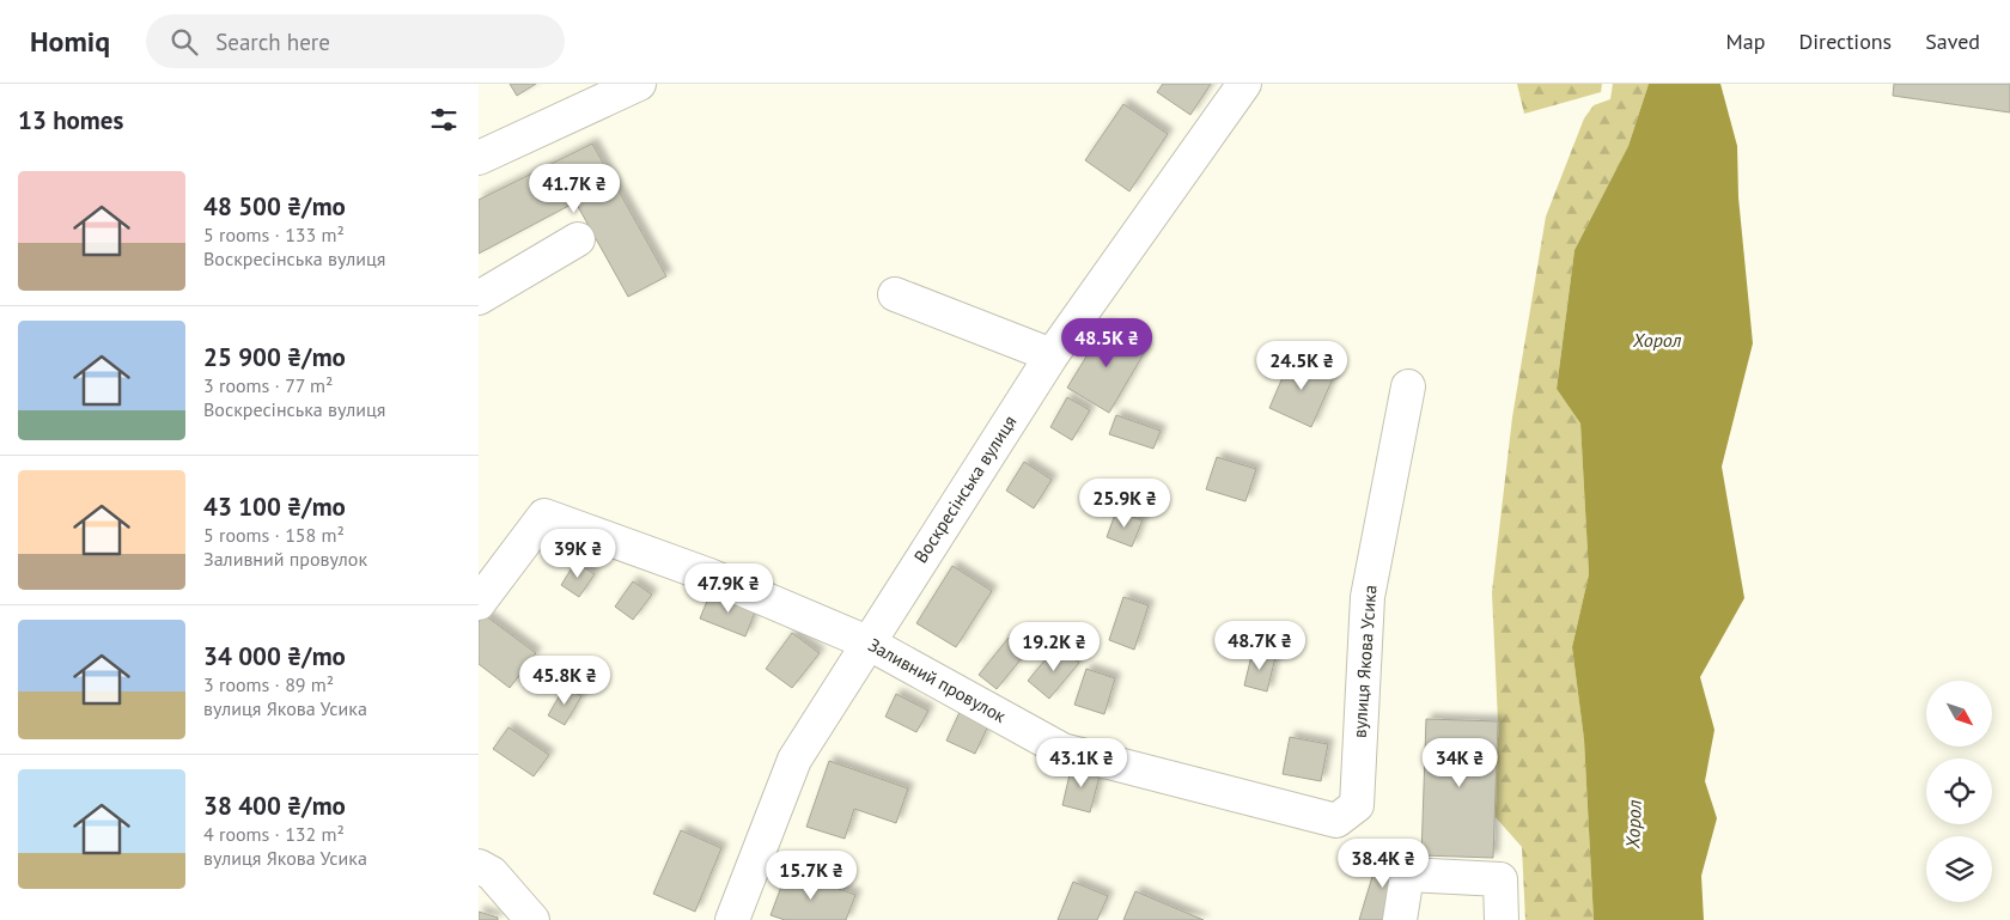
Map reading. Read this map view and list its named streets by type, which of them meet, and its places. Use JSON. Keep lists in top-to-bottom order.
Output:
{
  "streets": {
    "street": ["Воскресінська вулиця", "вулиця Якова Усика", "Заливний провулок"]
  },
  "crossings": [
    ["Воскресінська вулиця", "Заливний провулок"],
    ["вулиця Якова Усика", "Заливний провулок"]
  ],
  "water": ["Хорол"],
  "north": "bottom right",
  "page": {
    "header": "Homiq",
    "search": "Search here",
    "nav": ["Map", "Directions", "Saved"],
    "heading": "13 homes",
    "list": [
      {
        "name": "48 500 ₴/mo",
        "note": "5 rooms · 133 m² · Воскресінська вулиця"
      },
      {
        "name": "25 900 ₴/mo",
        "note": "3 rooms · 77 m² · Воскресінська вулиця"
      },
      {
        "name": "43 100 ₴/mo",
        "note": "5 rooms · 158 m² · Заливний провулок"
      },
      {
        "name": "34 000 ₴/mo",
        "note": "3 rooms · 89 m² · вулиця Якова Усика"
      },
      {
        "name": "38 400 ₴/mo",
        "note": "4 rooms · 132 m² · вулиця Якова Усика"
      }
    ],
    "price": [
      "41.7K ₴",
      "48.5K ₴",
      "24.5K ₴",
      "25.9K ₴",
      "39K ₴",
      "47.9K ₴",
      "48.7K ₴",
      "19.2K ₴",
      "45.8K ₴",
      "43.1K ₴",
      "34K ₴",
      "38.4K ₴",
      "15.7K ₴"
    ]
  }
}
